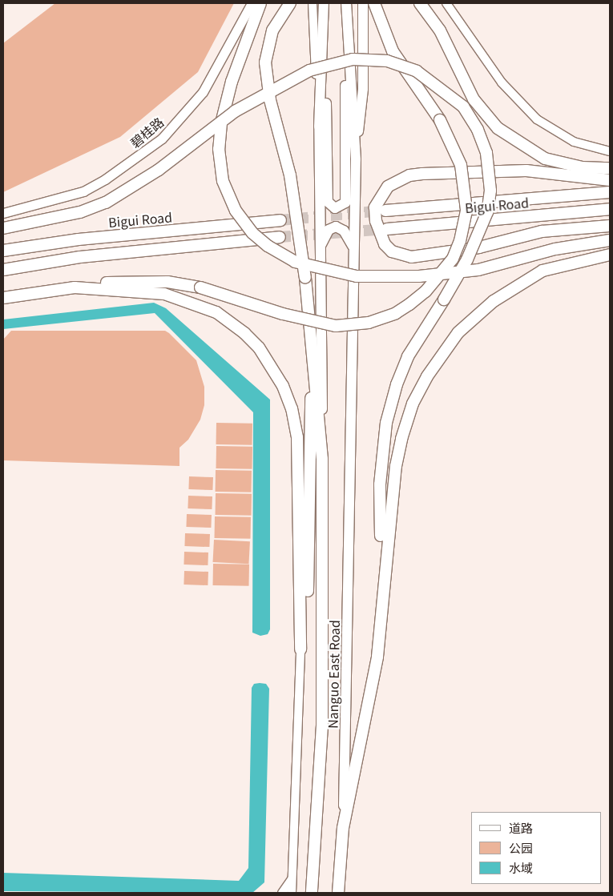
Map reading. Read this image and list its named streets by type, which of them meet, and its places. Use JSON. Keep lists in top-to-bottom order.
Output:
{
  "streets": {
    "highway": ["Bigui Road", "Nanguo East Road"],
    "main road": ["碧桂路"]
  },
  "legend": ["道路", "公园", "水域"]
}
